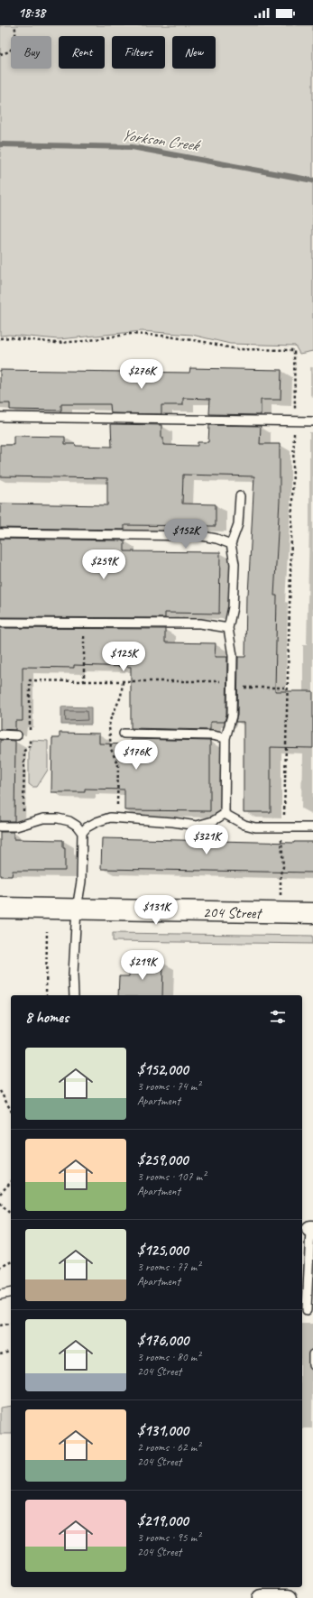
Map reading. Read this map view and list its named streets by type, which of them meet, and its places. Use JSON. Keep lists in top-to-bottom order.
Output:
{
  "streets": {
    "street": ["204 Street"]
  },
  "water": ["Yorkson Creek"],
  "page": {
    "status": "18:38",
    "chip": [
      "Buy",
      "Rent",
      "Filters",
      "New"
    ],
    "price": [
      "$276K",
      "$152K",
      "$259K",
      "$125K",
      "$176K",
      "$321K",
      "$131K",
      "$219K"
    ],
    "heading": "8 homes",
    "list": [
      {
        "name": "$152,000",
        "note": "3 rooms · 74 m² · Apartment"
      },
      {
        "name": "$259,000",
        "note": "3 rooms · 107 m² · Apartment"
      },
      {
        "name": "$125,000",
        "note": "3 rooms · 77 m² · Apartment"
      },
      {
        "name": "$176,000",
        "note": "3 rooms · 80 m² · 204 Street"
      },
      {
        "name": "$131,000",
        "note": "2 rooms · 62 m² · 204 Street"
      },
      {
        "name": "$219,000",
        "note": "3 rooms · 95 m² · 204 Street"
      }
    ]
  }
}
